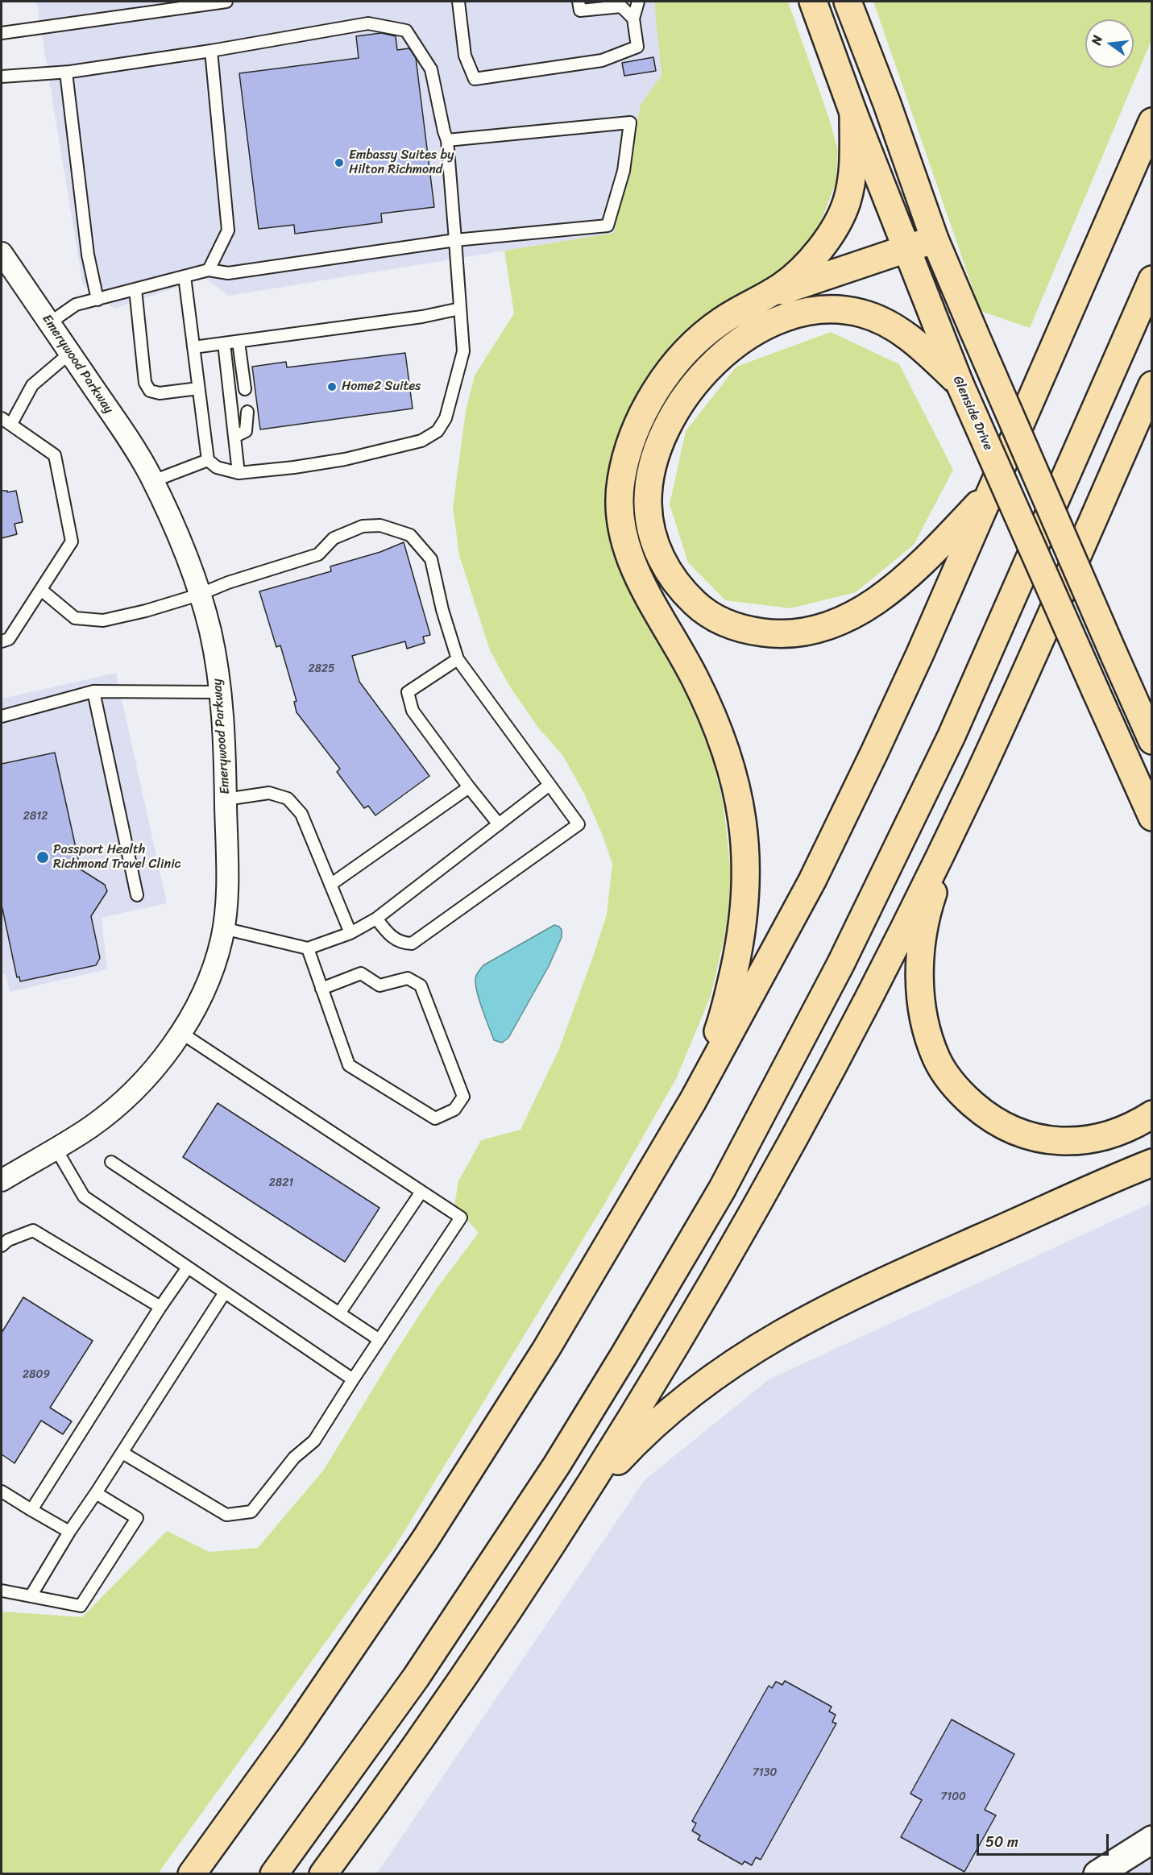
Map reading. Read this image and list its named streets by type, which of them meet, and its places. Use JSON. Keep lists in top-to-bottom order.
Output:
{
  "streets": {
    "main road": ["Glenside Drive"],
    "street": ["Emerywood Parkway"]
  },
  "places": ["Embassy Suites by Hilton Richmond", "Home2 Suites", "Passport Health Richmond Travel Clinic"],
  "house_numbers": [
    "2825",
    "2812",
    "2821",
    "2809",
    "7130",
    "7100"
  ],
  "scale_bar": "50 m",
  "north": "left"
}
